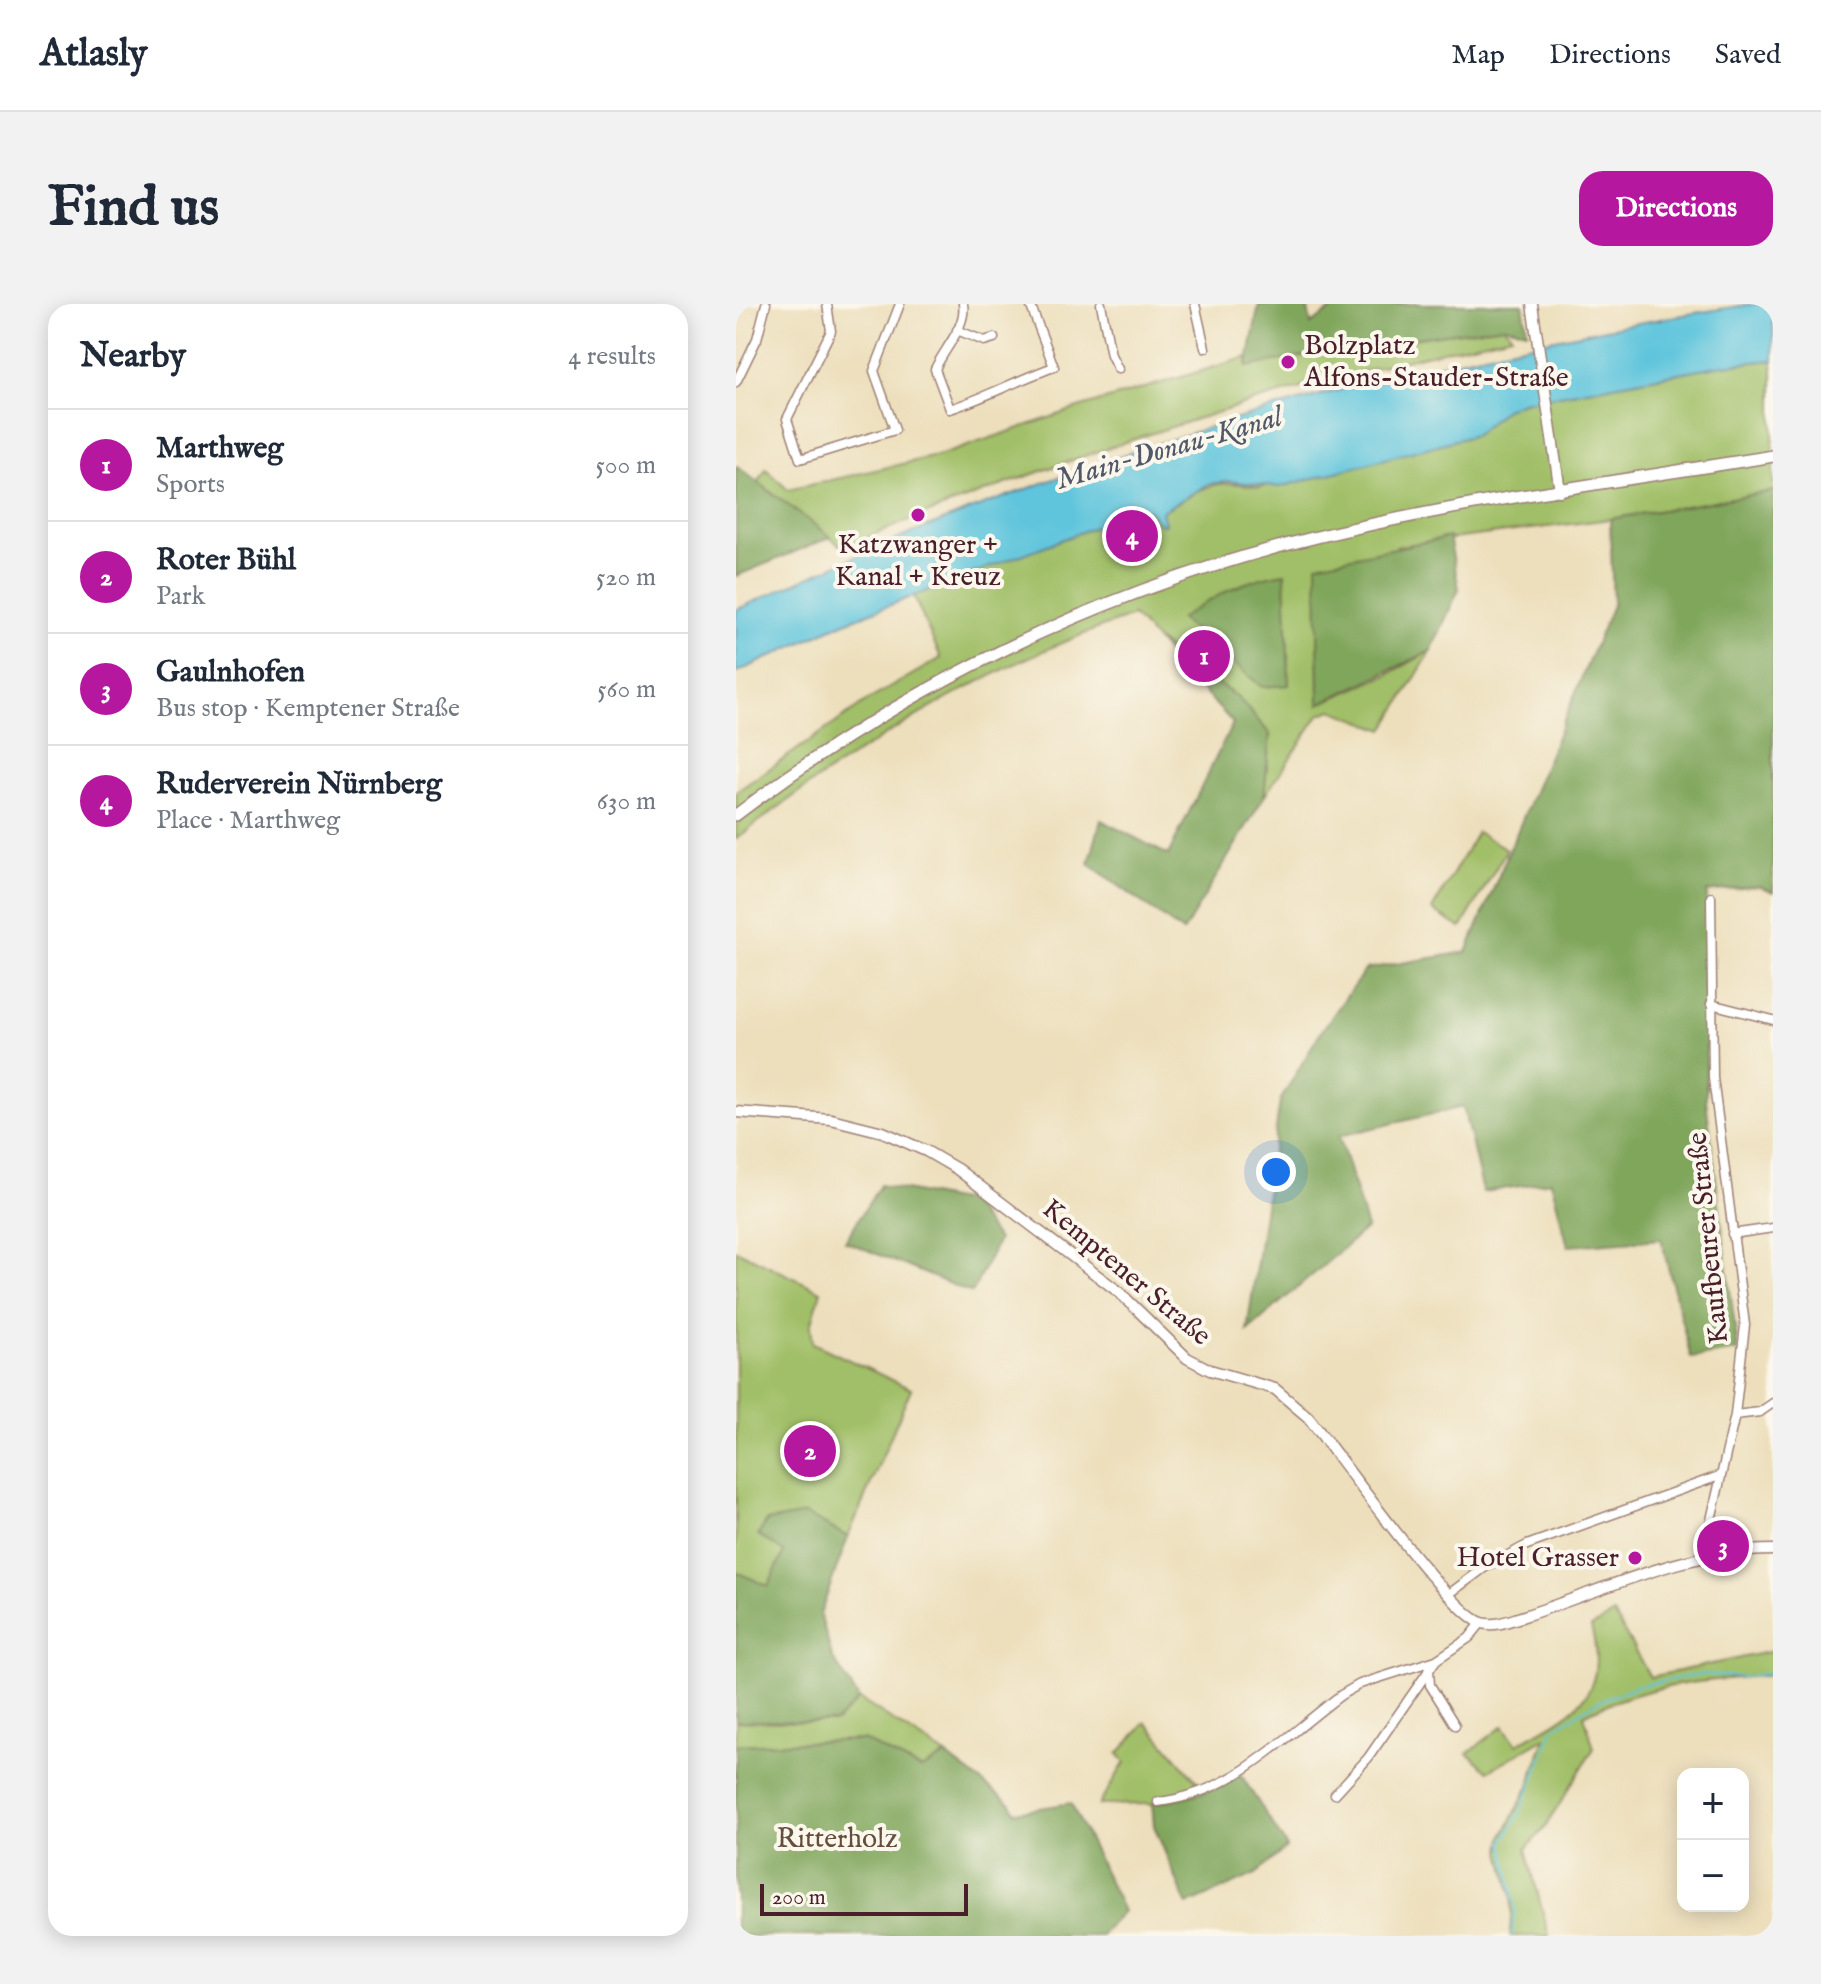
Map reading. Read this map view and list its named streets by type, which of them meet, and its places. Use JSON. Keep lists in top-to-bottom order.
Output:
{
  "streets": {
    "street": ["Kaufbeurer Straße", "Kemptener Straße"]
  },
  "water": ["Main-Donau-Kanal"],
  "parks": ["Ritterholz"],
  "places": ["Bolzplatz Alfons-Stauder-Straße", "Katzwanger + Kanal + Kreuz", "Hotel Grasser"],
  "scale_bar": "200 m",
  "page": {
    "header": "Atlasly",
    "nav": ["Map", "Directions", "Saved"],
    "buttons": "Directions",
    "title": "Find us",
    "heading": ["Nearby", "4 results"],
    "list": [
      {
        "mark": "1",
        "name": "Marthweg",
        "note": "Sports",
        "value": "500 m"
      },
      {
        "mark": "2",
        "name": "Roter Bühl",
        "note": "Park",
        "value": "520 m"
      },
      {
        "mark": "3",
        "name": "Gaulnhofen",
        "note": "Bus stop · Kemptener Straße",
        "value": "560 m"
      },
      {
        "mark": "4",
        "name": "Ruderverein Nürnberg",
        "note": "Place · Marthweg",
        "value": "630 m"
      }
    ],
    "pins": [
      "4",
      "1",
      "2",
      "3"
    ],
    "map_buttons": ["+", "−"],
    "scale": "200 m"
  }
}
